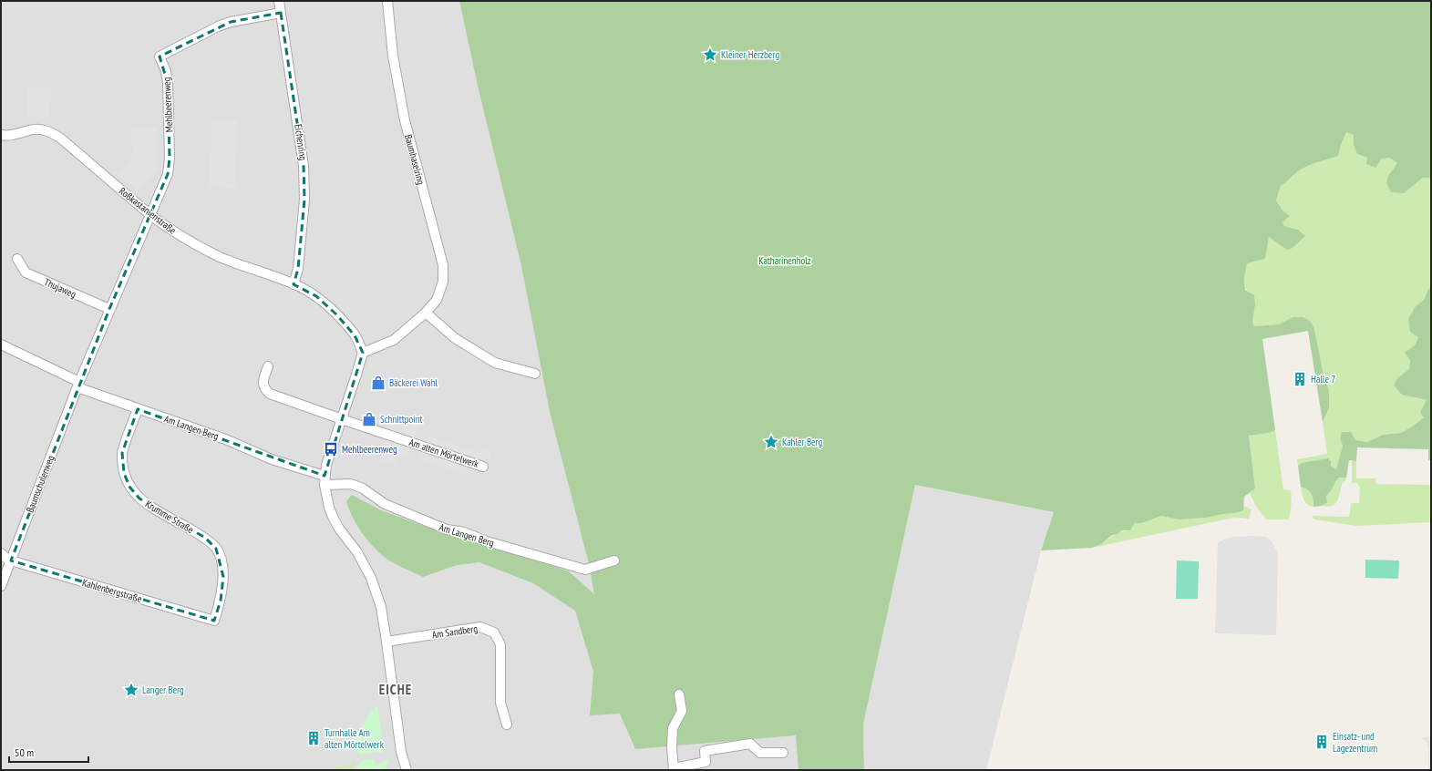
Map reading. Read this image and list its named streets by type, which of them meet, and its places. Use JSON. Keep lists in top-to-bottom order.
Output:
{
  "streets": {
    "street": [
      "Mehlbeerenweg",
      "Eichenring",
      "Baumhaselring",
      "Roßkastanienstraße",
      "Thujaweg",
      "Am Langen Berg",
      "Am alten Mörtelwerk",
      "Baumschulenweg",
      "Krumme Straße",
      "Kahlenbergstraße",
      "Am Sandberg"
    ]
  },
  "crossings": [
    ["Mehlbeerenweg", "Eichenring"],
    ["Mehlbeerenweg", "Roßkastanienstraße"],
    ["Mehlbeerenweg", "Baumschulenweg"],
    ["Eichenring", "Roßkastanienstraße"],
    ["Baumhaselring", "Roßkastanienstraße"],
    ["Roßkastanienstraße", "Baumschulenweg"],
    ["Thujaweg", "Baumschulenweg"],
    ["Am Langen Berg", "Baumschulenweg"],
    ["Am Langen Berg", "Krumme Straße"],
    ["Baumschulenweg", "Kahlenbergstraße"],
    ["Krumme Straße", "Kahlenbergstraße"]
  ],
  "districts": ["EICHE"],
  "parks": ["Katharinenholz"],
  "places": {
    "place": ["Kleiner Herzberg", "Kahler Berg", "Langer Berg"],
    "building": ["Halle 7", "Turnhalle Am alten Mörtelwerk", "Einsatz- und Lagezentrum"],
    "shop": ["Bäckerei Wahl", "Schnittpoint"],
    "bus stop": ["Mehlbeerenweg"]
  },
  "scale_bar": "50 m"
}
